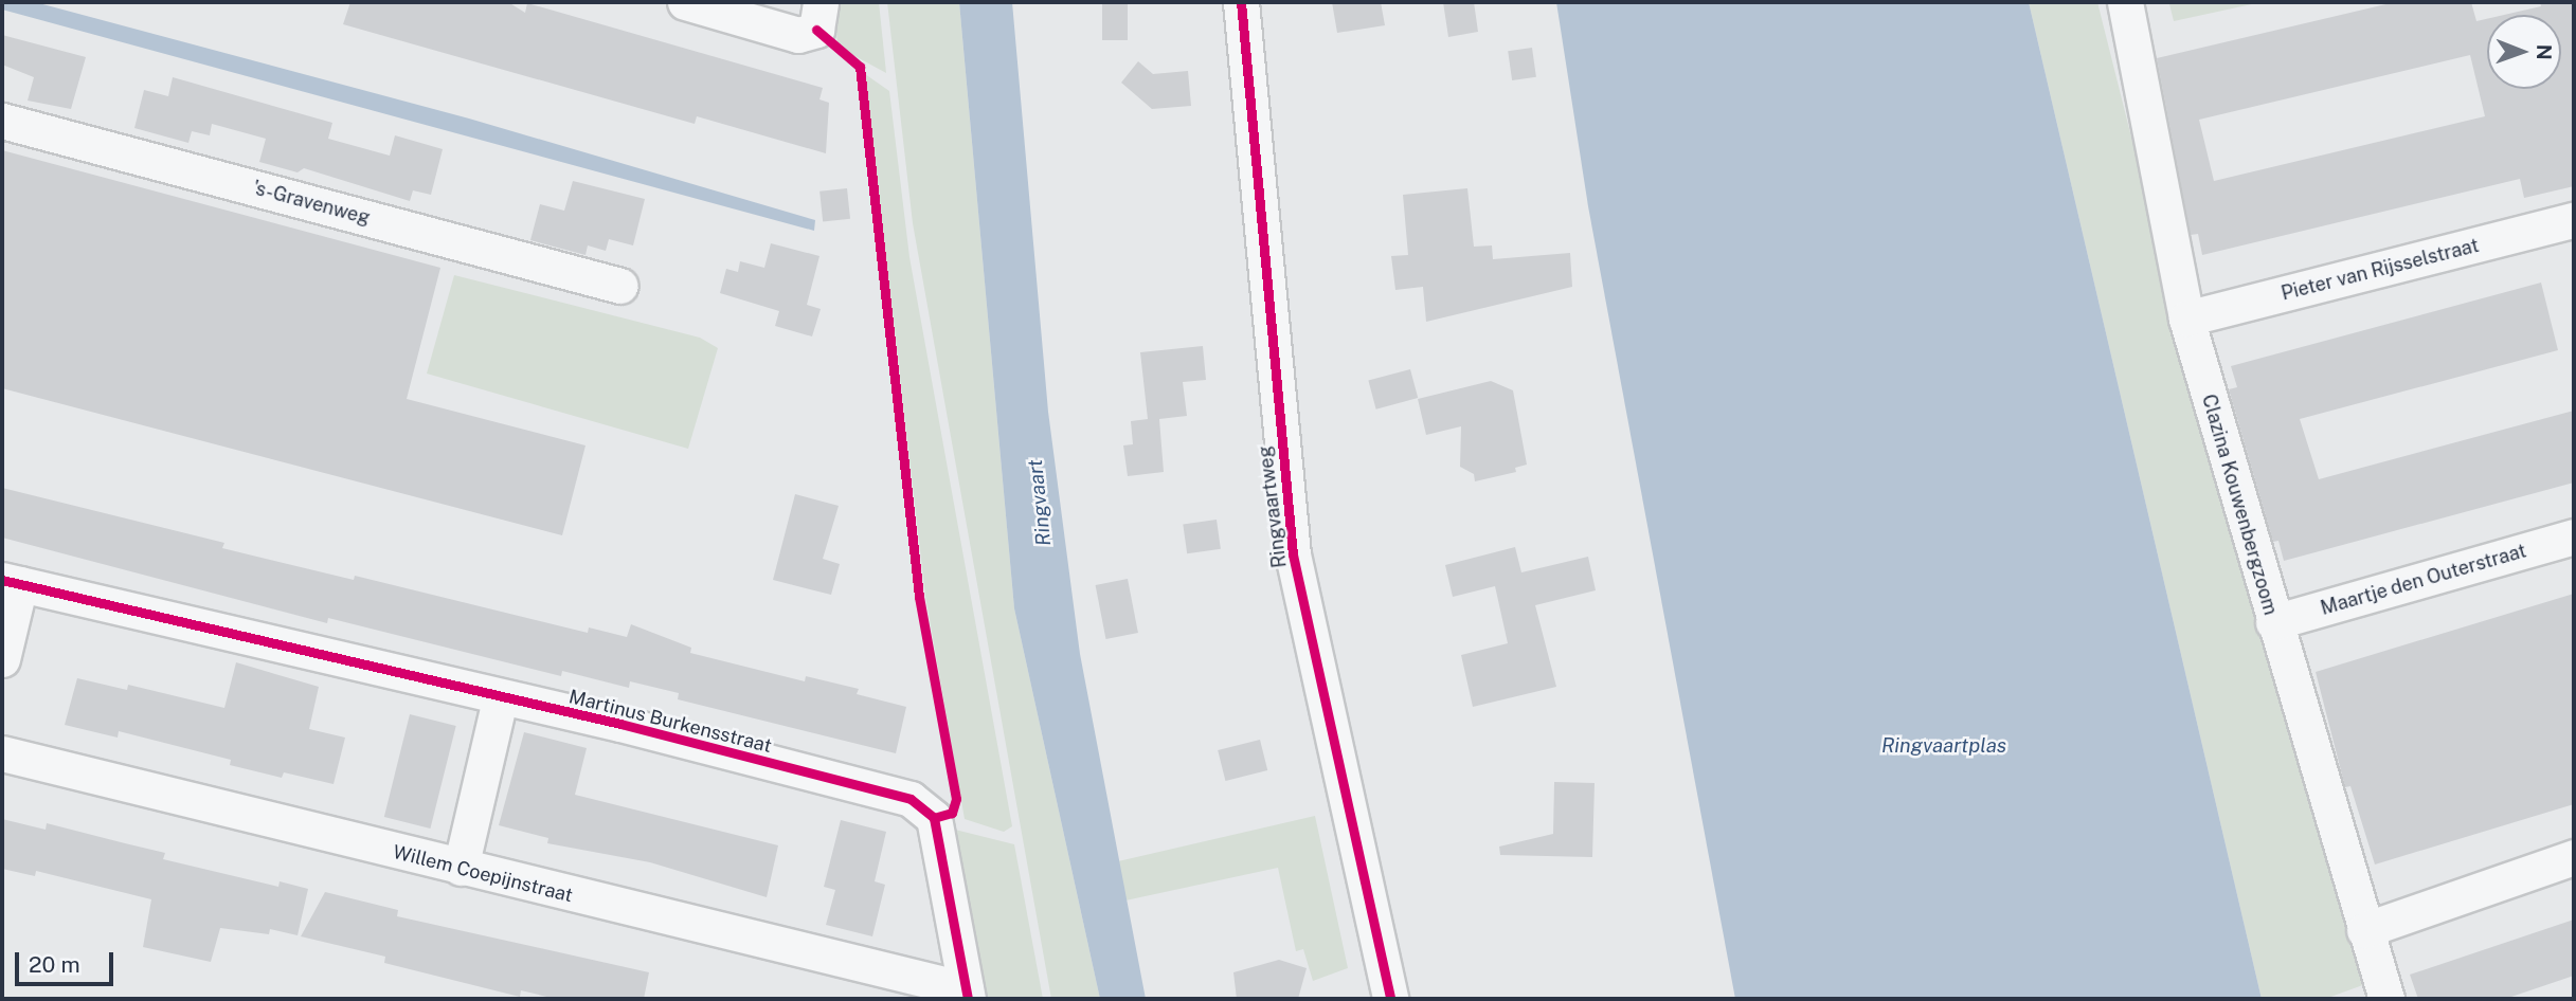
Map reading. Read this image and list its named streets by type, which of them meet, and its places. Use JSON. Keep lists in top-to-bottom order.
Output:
{
  "streets": {
    "street": [
      "'s-Gravenweg",
      "Pieter van Rijsselstraat",
      "Clazina Kouwenbergzoom",
      "Ringvaartweg",
      "Maartje den Outerstraat",
      "Martinus Burkensstraat",
      "Willem Coepijnstraat"
    ]
  },
  "crossings": [
    ["Pieter van Rijsselstraat", "Clazina Kouwenbergzoom"],
    ["Clazina Kouwenbergzoom", "Maartje den Outerstraat"],
    ["Martinus Burkensstraat", "Willem Coepijnstraat"]
  ],
  "water": ["Ringvaart", "Ringvaartplas"],
  "scale_bar": "20 m",
  "north": "right"
}
